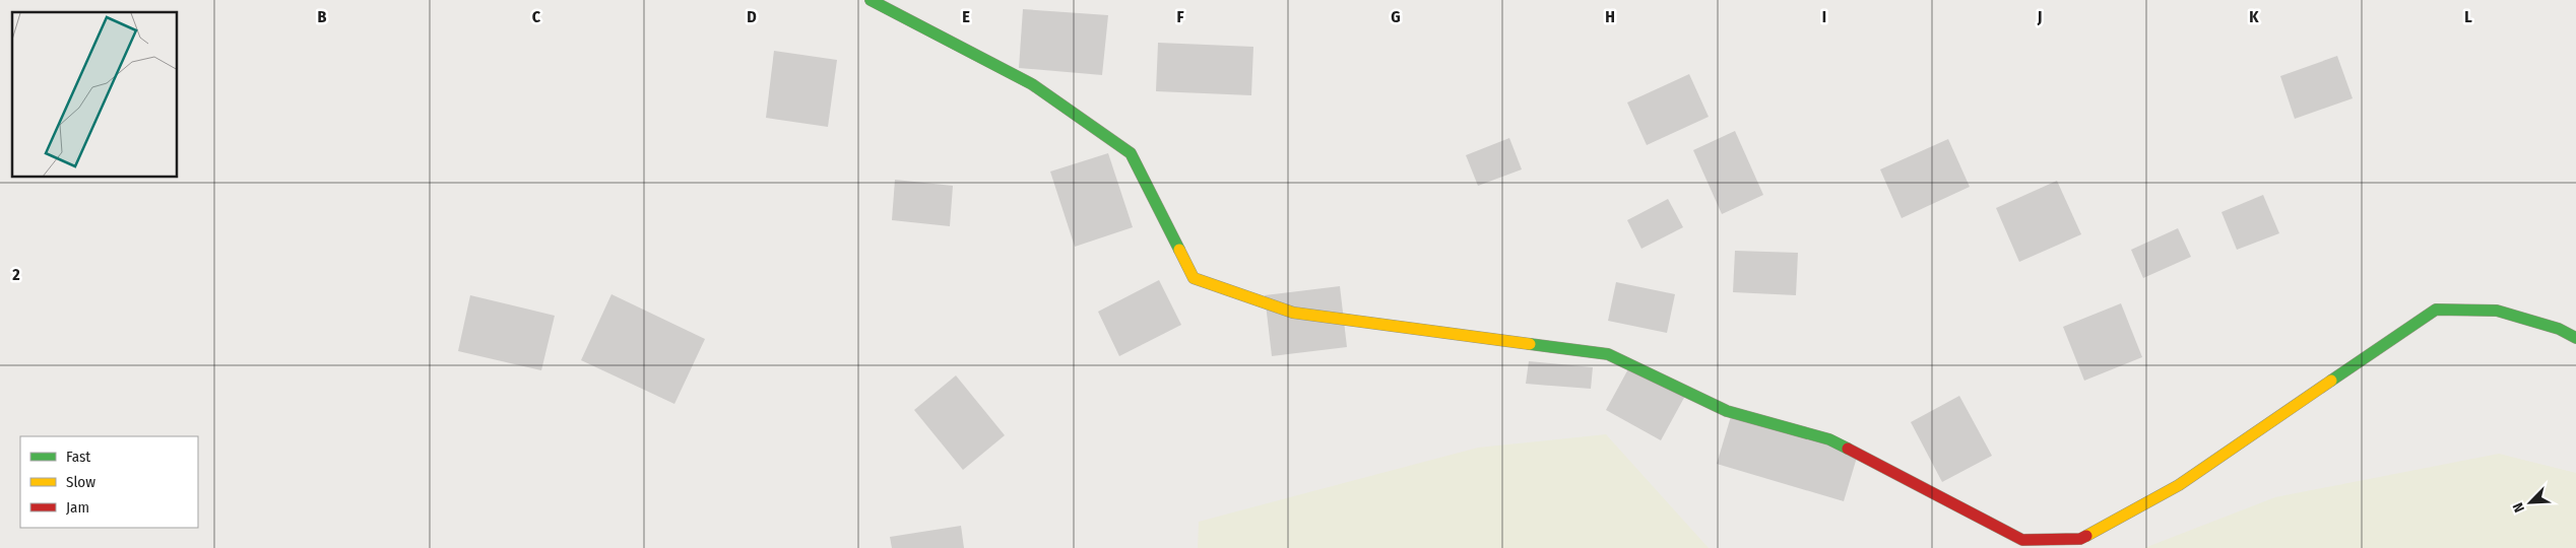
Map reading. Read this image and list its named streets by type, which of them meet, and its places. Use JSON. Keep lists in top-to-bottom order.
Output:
{
  "legend": ["Fast", "Slow", "Jam"],
  "north": "bottom left",
  "grid": {
    "columns": [
      "B",
      "C",
      "D",
      "E",
      "F",
      "G",
      "H",
      "I",
      "J",
      "K",
      "L"
    ],
    "rows": ["2"]
  }
}
